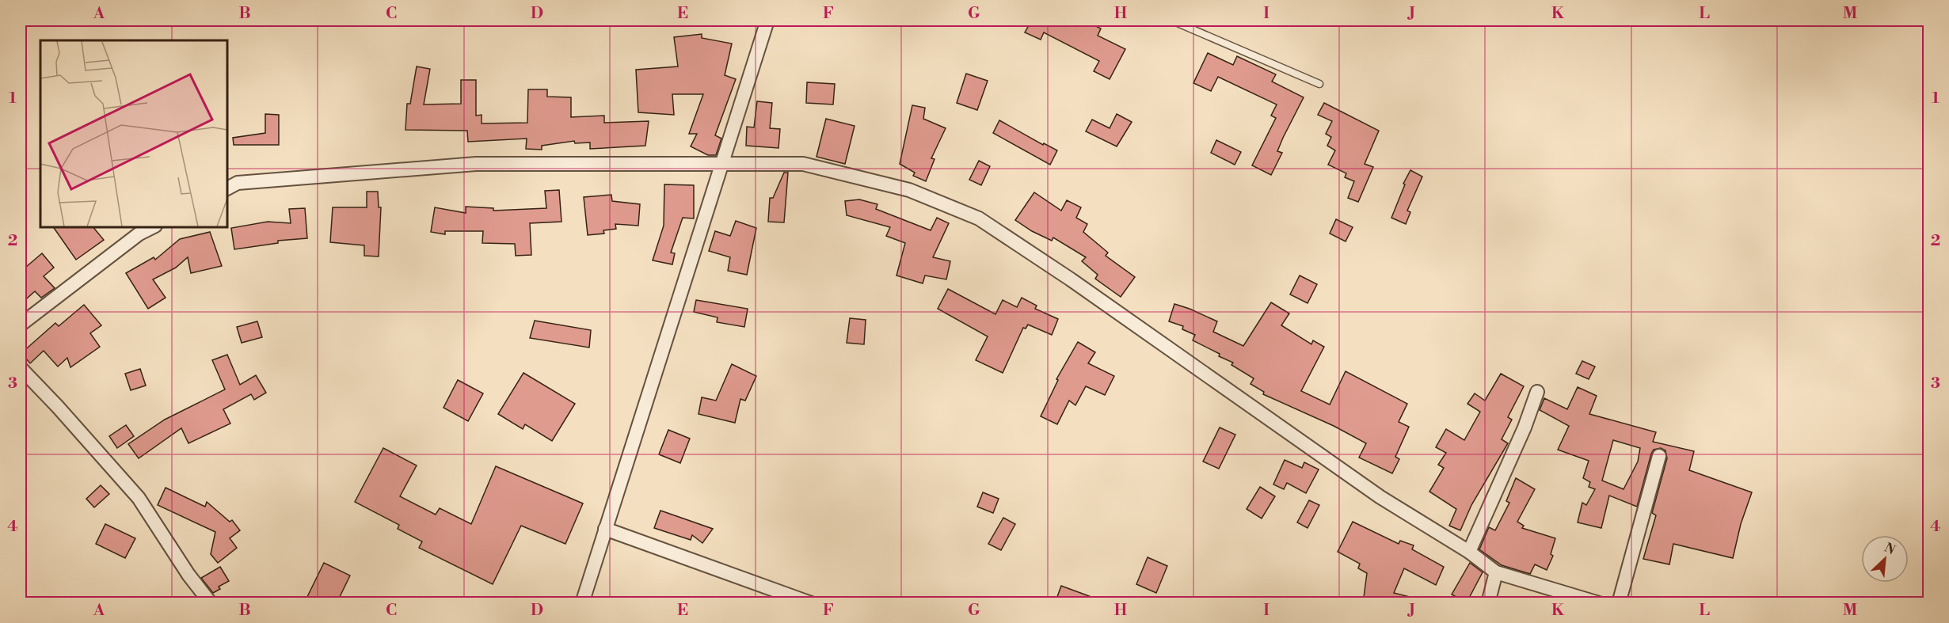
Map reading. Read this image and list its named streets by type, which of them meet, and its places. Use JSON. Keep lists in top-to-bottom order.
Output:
{
  "north": "top right",
  "grid": {
    "columns": [
      "A",
      "B",
      "C",
      "D",
      "E",
      "F",
      "G",
      "H",
      "I",
      "J",
      "K",
      "L",
      "M"
    ],
    "rows": [
      "1",
      "2",
      "3",
      "4"
    ]
  }
}
